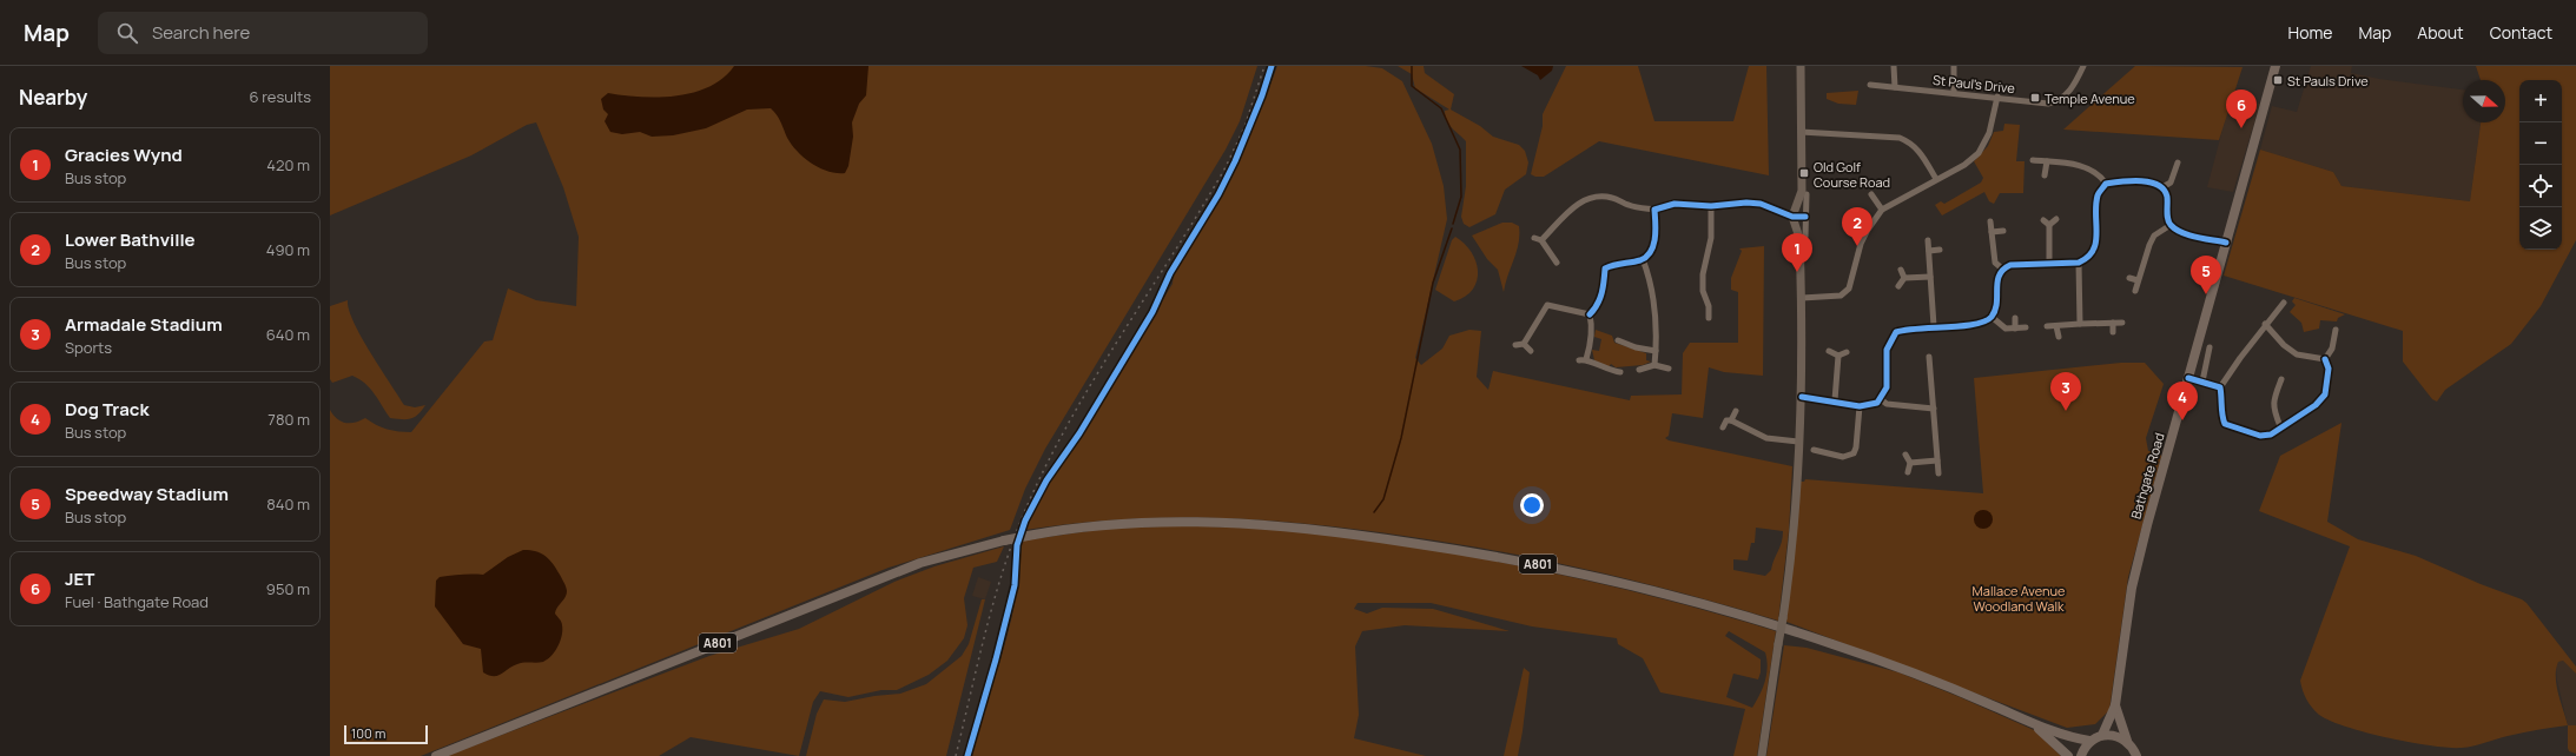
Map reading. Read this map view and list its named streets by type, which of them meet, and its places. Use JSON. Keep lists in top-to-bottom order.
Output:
{
  "streets": {
    "main road": ["Bathgate Road", "A801"],
    "street": ["St Paul's Drive"]
  },
  "parks": ["Mallace Avenue Woodland Walk"],
  "places": {
    "transit": ["St Pauls Drive", "Temple Avenue", "Old Golf Course Road"]
  },
  "scale_bar": "100 m",
  "north": "right",
  "page": {
    "header": "Map",
    "search": "Search here",
    "nav": [
      "Home",
      "Map",
      "About",
      "Contact"
    ],
    "heading": ["Nearby", "6 results"],
    "map_buttons": ["+", "−"],
    "pins": [
      "6",
      "2",
      "1",
      "5",
      "3",
      "4"
    ],
    "list": [
      {
        "mark": "1",
        "name": "Gracies Wynd",
        "note": "Bus stop",
        "value": "420 m"
      },
      {
        "mark": "2",
        "name": "Lower Bathville",
        "note": "Bus stop",
        "value": "490 m"
      },
      {
        "mark": "3",
        "name": "Armadale Stadium",
        "note": "Sports",
        "value": "640 m"
      },
      {
        "mark": "4",
        "name": "Dog Track",
        "note": "Bus stop",
        "value": "780 m"
      },
      {
        "mark": "5",
        "name": "Speedway Stadium",
        "note": "Bus stop",
        "value": "840 m"
      },
      {
        "mark": "6",
        "name": "JET",
        "note": "Fuel · Bathgate Road",
        "value": "950 m"
      }
    ],
    "scale": "100 m"
  }
}
